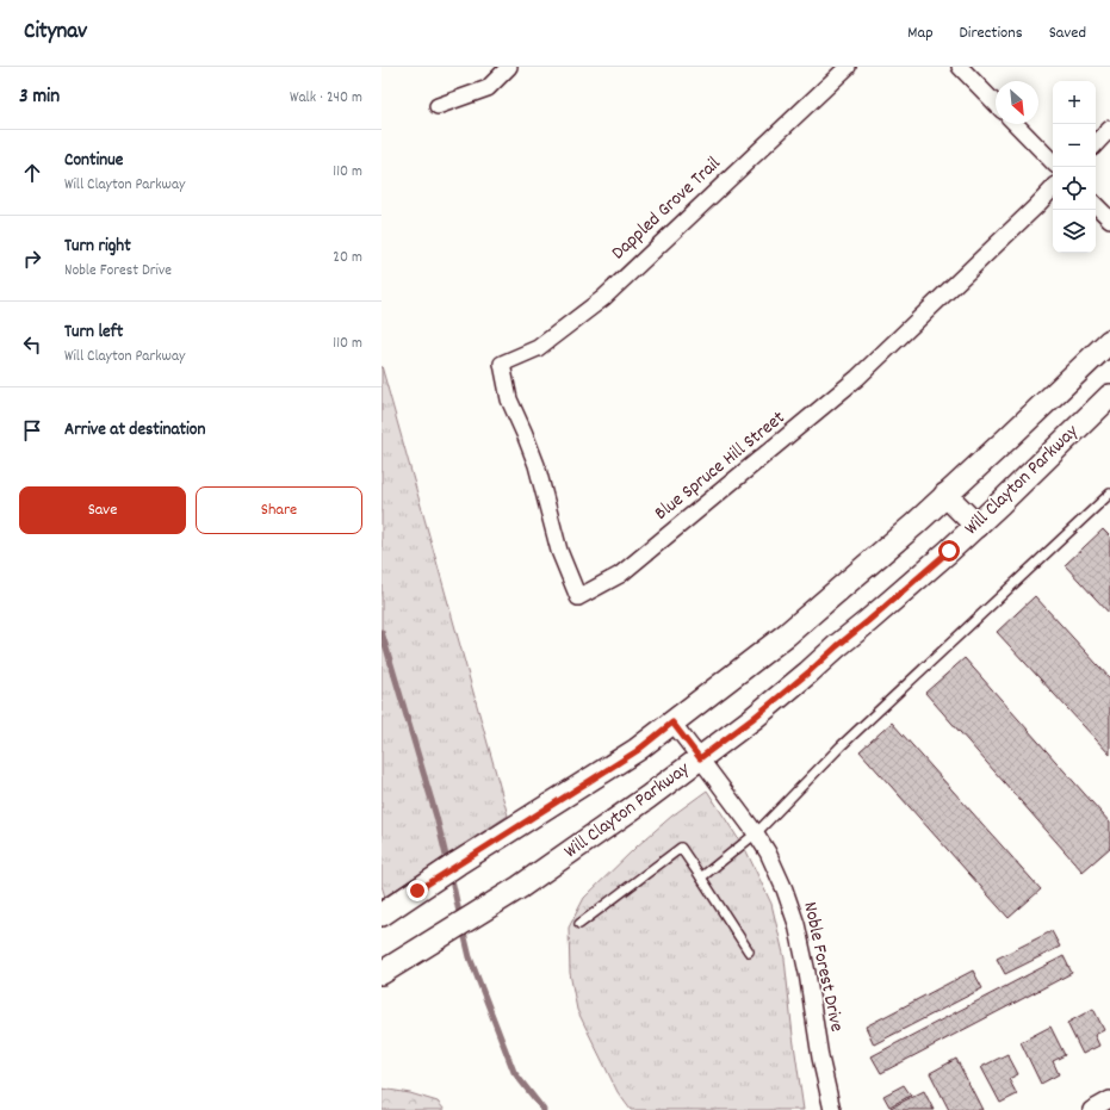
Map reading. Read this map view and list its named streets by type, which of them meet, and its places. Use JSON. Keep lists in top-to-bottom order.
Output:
{
  "streets": {
    "main road": ["Will Clayton Parkway"],
    "street": ["Dappled Grove Trail", "Blue Spruce Hill Street", "Noble Forest Drive"]
  },
  "crossings": [
    ["Dappled Grove Trail", "Blue Spruce Hill Street"],
    ["Will Clayton Parkway", "Noble Forest Drive"]
  ],
  "north": "bottom right",
  "page": {
    "header": "Citynav",
    "nav": ["Map", "Directions", "Saved"],
    "heading": ["3 min", "Walk · 240 m"],
    "map_buttons": ["+", "−"],
    "list": [
      ["Continue", "Will Clayton Parkway", "110 m"],
      ["Turn right", "Noble Forest Drive", "20 m"],
      ["Turn left", "Will Clayton Parkway", "110 m"],
      "Arrive at destination"
    ],
    "buttons": ["Save", "Share"]
  }
}
